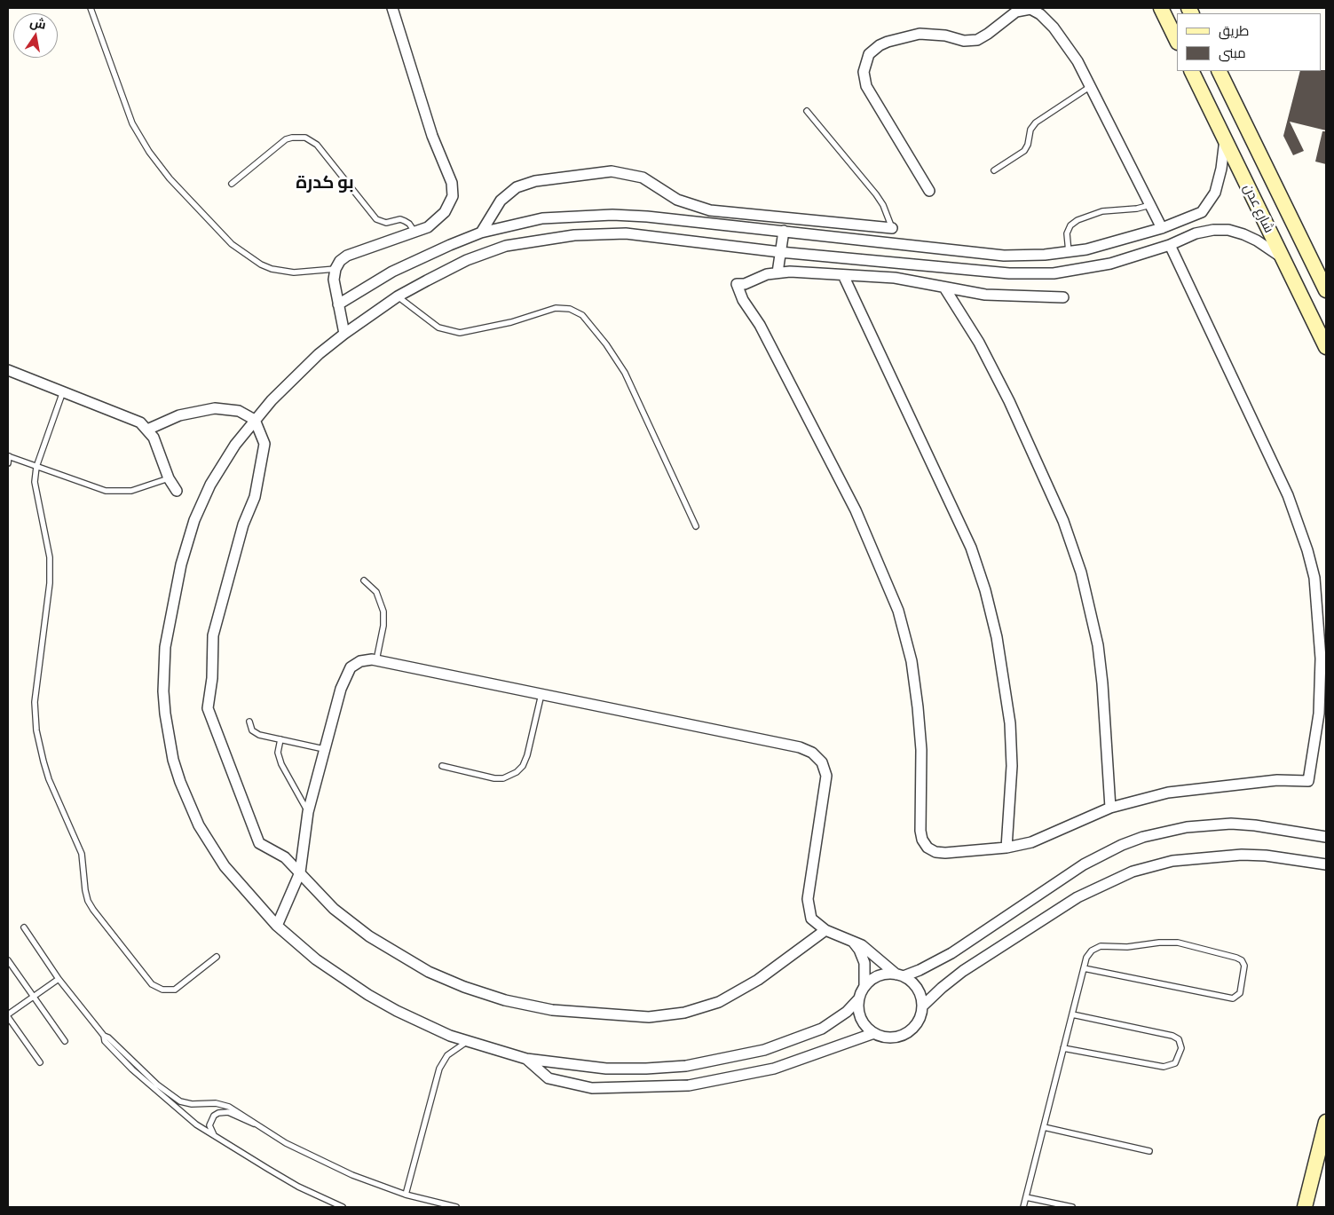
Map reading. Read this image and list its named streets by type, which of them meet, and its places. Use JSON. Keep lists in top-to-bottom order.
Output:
{
  "streets": {
    "street": ["شارع عدن"]
  },
  "districts": ["بو كدرة"],
  "legend": ["طريق", "مبنى"],
  "north": "top"
}
